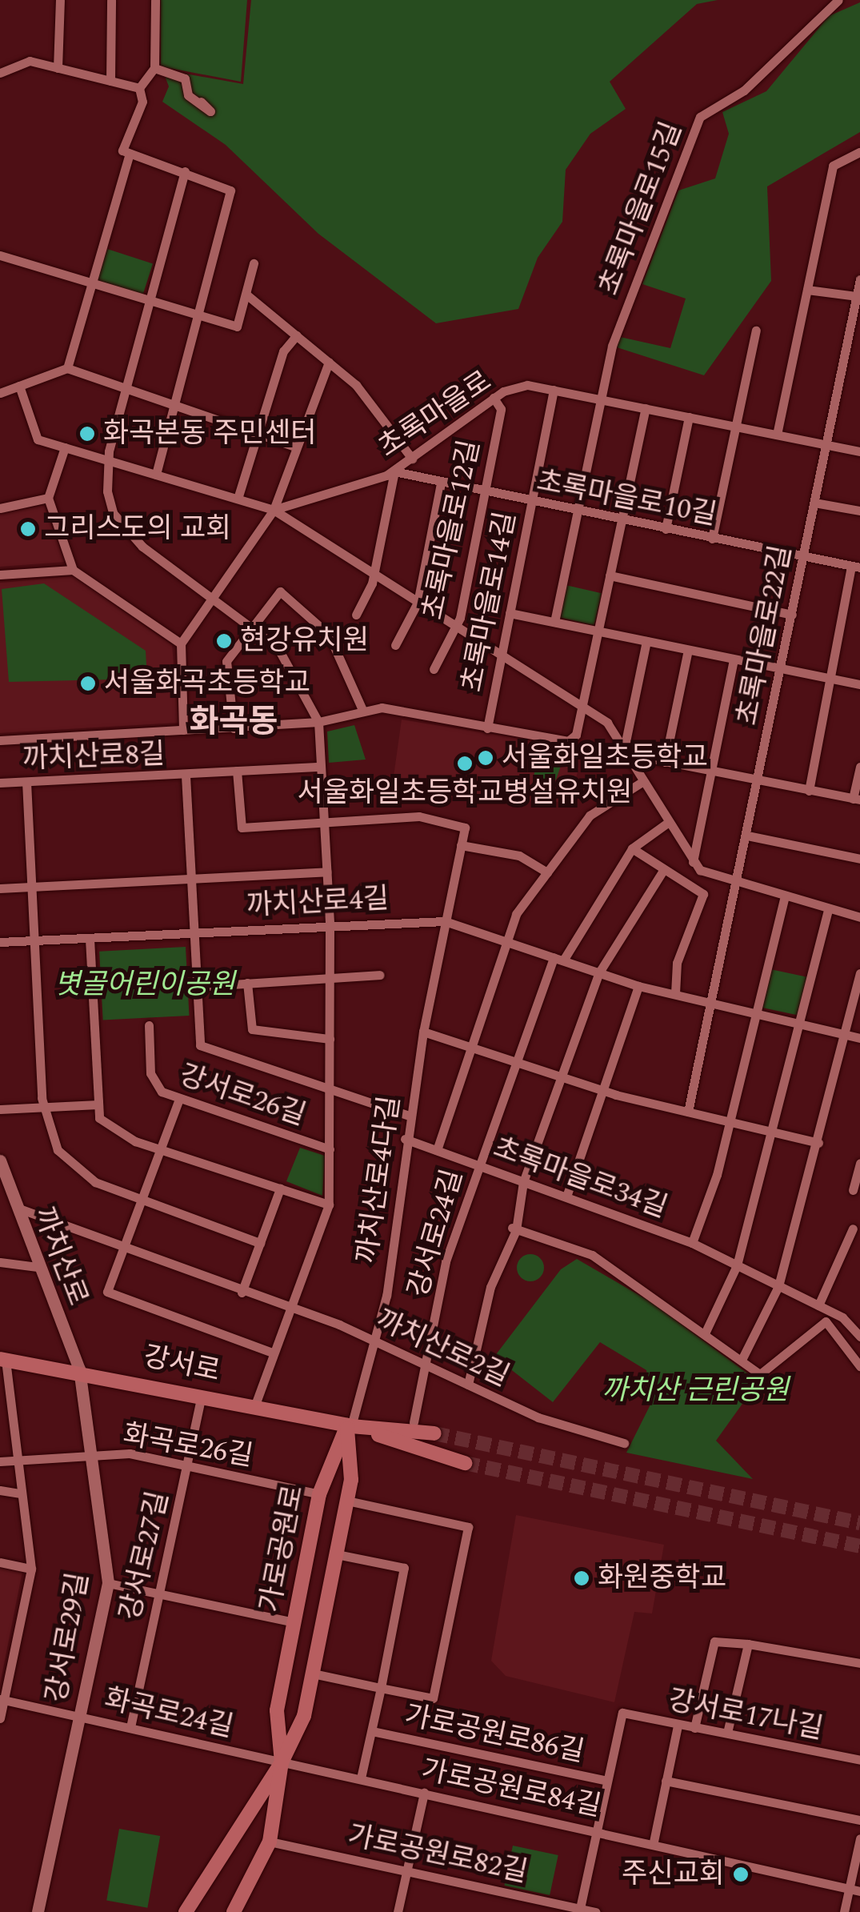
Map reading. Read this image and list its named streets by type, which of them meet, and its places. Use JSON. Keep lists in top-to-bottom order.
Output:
{
  "streets": {
    "main road": ["강서로", "가로공원로"],
    "street": [
      "초록마을로15길",
      "초록마을로",
      "초록마을로10길",
      "초록마을로12길",
      "초록마을로14길",
      "초록마을로22길",
      "까치산로8길",
      "까치산로4길",
      "강서로26길",
      "초록마을로34길",
      "까치산로4다길",
      "강서로24길",
      "까치산로",
      "까치산로2길",
      "화곡로26길",
      "강서로27길",
      "강서로29길",
      "화곡로24길",
      "강서로17나길",
      "가로공원로86길",
      "가로공원로84길",
      "가로공원로82길"
    ]
  },
  "crossings": [
    ["초록마을로15길", "초록마을로"],
    ["초록마을로15길", "초록마을로10길"],
    ["초록마을로", "초록마을로10길"],
    ["초록마을로", "초록마을로12길"],
    ["초록마을로", "초록마을로14길"],
    ["초록마을로", "초록마을로22길"],
    ["초록마을로10길", "초록마을로12길"],
    ["초록마을로10길", "초록마을로14길"],
    ["초록마을로10길", "초록마을로22길"],
    ["초록마을로22길", "까치산로4길"],
    ["까치산로8길", "강서로26길"],
    ["까치산로4길", "강서로26길"],
    ["까치산로4길", "까치산로4다길"],
    ["까치산로4길", "강서로24길"],
    ["강서로26길", "까치산로4다길"],
    ["강서로26길", "까치산로2길"],
    ["강서로26길", "강서로"],
    ["초록마을로34길", "까치산로4다길"],
    ["초록마을로34길", "강서로24길"],
    ["까치산로4다길", "까치산로2길"],
    ["까치산로4다길", "강서로"],
    ["까치산로4다길", "가로공원로"],
    ["강서로24길", "까치산로2길"],
    ["까치산로", "까치산로2길"],
    ["까치산로", "강서로"],
    ["까치산로", "강서로29길"],
    ["강서로", "가로공원로"],
    ["강서로", "강서로27길"],
    ["강서로", "강서로29길"],
    ["화곡로26길", "가로공원로"],
    ["화곡로26길", "강서로27길"],
    ["화곡로26길", "강서로29길"],
    ["가로공원로", "화곡로24길"],
    ["가로공원로", "가로공원로84길"],
    ["가로공원로", "가로공원로82길"],
    ["강서로27길", "화곡로24길"],
    ["강서로29길", "화곡로24길"],
    ["화곡로24길", "가로공원로84길"],
    ["강서로17나길", "가로공원로86길"]
  ],
  "districts": ["화곡동"],
  "parks": ["볏골어린이공원", "까치산 근린공원"],
  "places": [
    "화곡본동 주민센터",
    "그리스도의 교회",
    "현강유치원",
    "서울화곡초등학교",
    "서울화일초등학교",
    "서울화일초등학교병설유치원",
    "화원중학교",
    "주신교회"
  ]
}
